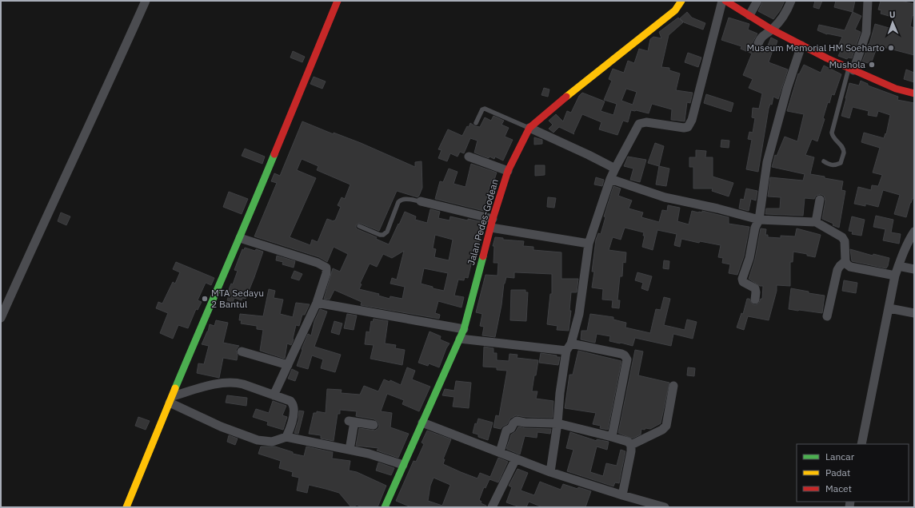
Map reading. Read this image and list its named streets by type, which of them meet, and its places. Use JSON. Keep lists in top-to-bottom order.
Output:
{
  "streets": {
    "street": ["Jalan Pedes-Godean"]
  },
  "places": ["Museum Memorial HM Soeharto", "Mushola", "MTA Sedayu 2 Bantul"],
  "legend": ["Lancar", "Padat", "Macet"],
  "north": "top"
}
